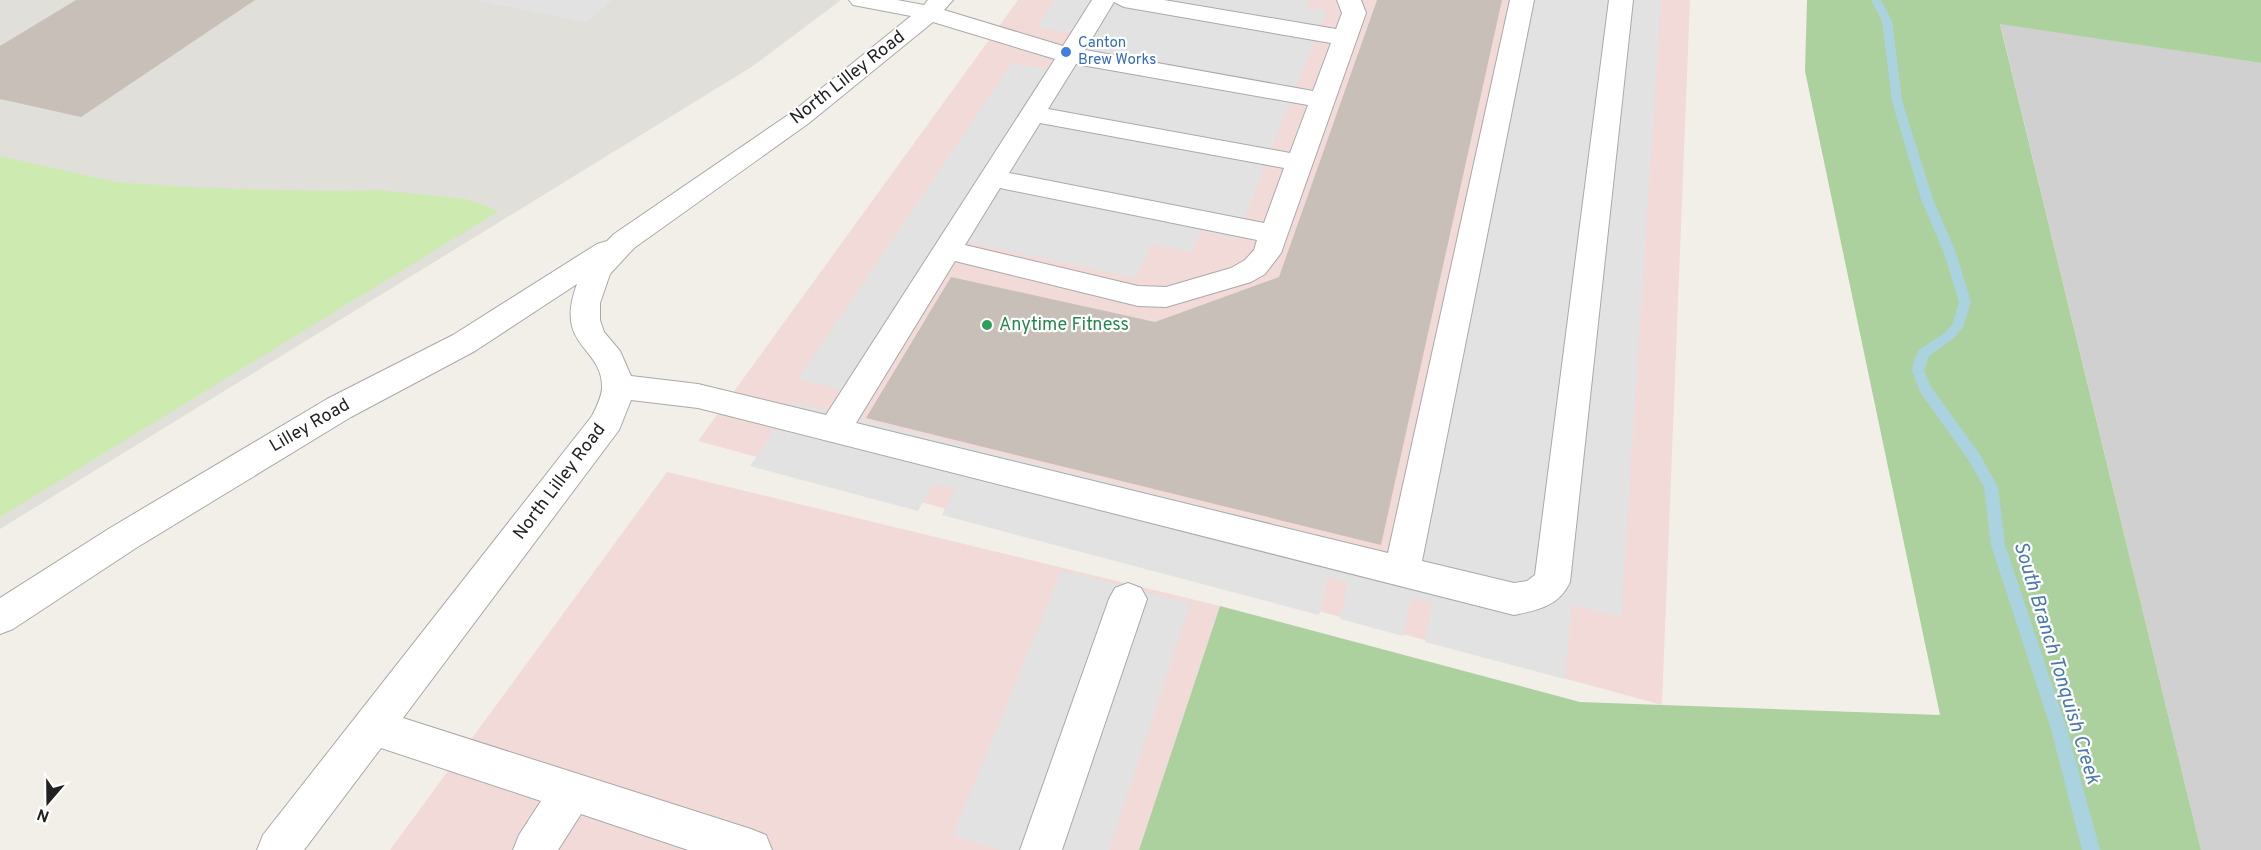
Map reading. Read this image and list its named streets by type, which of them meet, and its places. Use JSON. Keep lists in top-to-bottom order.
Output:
{
  "streets": {
    "street": ["North Lilley Road", "Lilley Road"]
  },
  "crossings": [
    ["North Lilley Road", "Lilley Road"]
  ],
  "water": ["South Branch Tonquish Creek"],
  "places": ["Canton Brew Works", "Anytime Fitness"],
  "north": "bottom"
}
